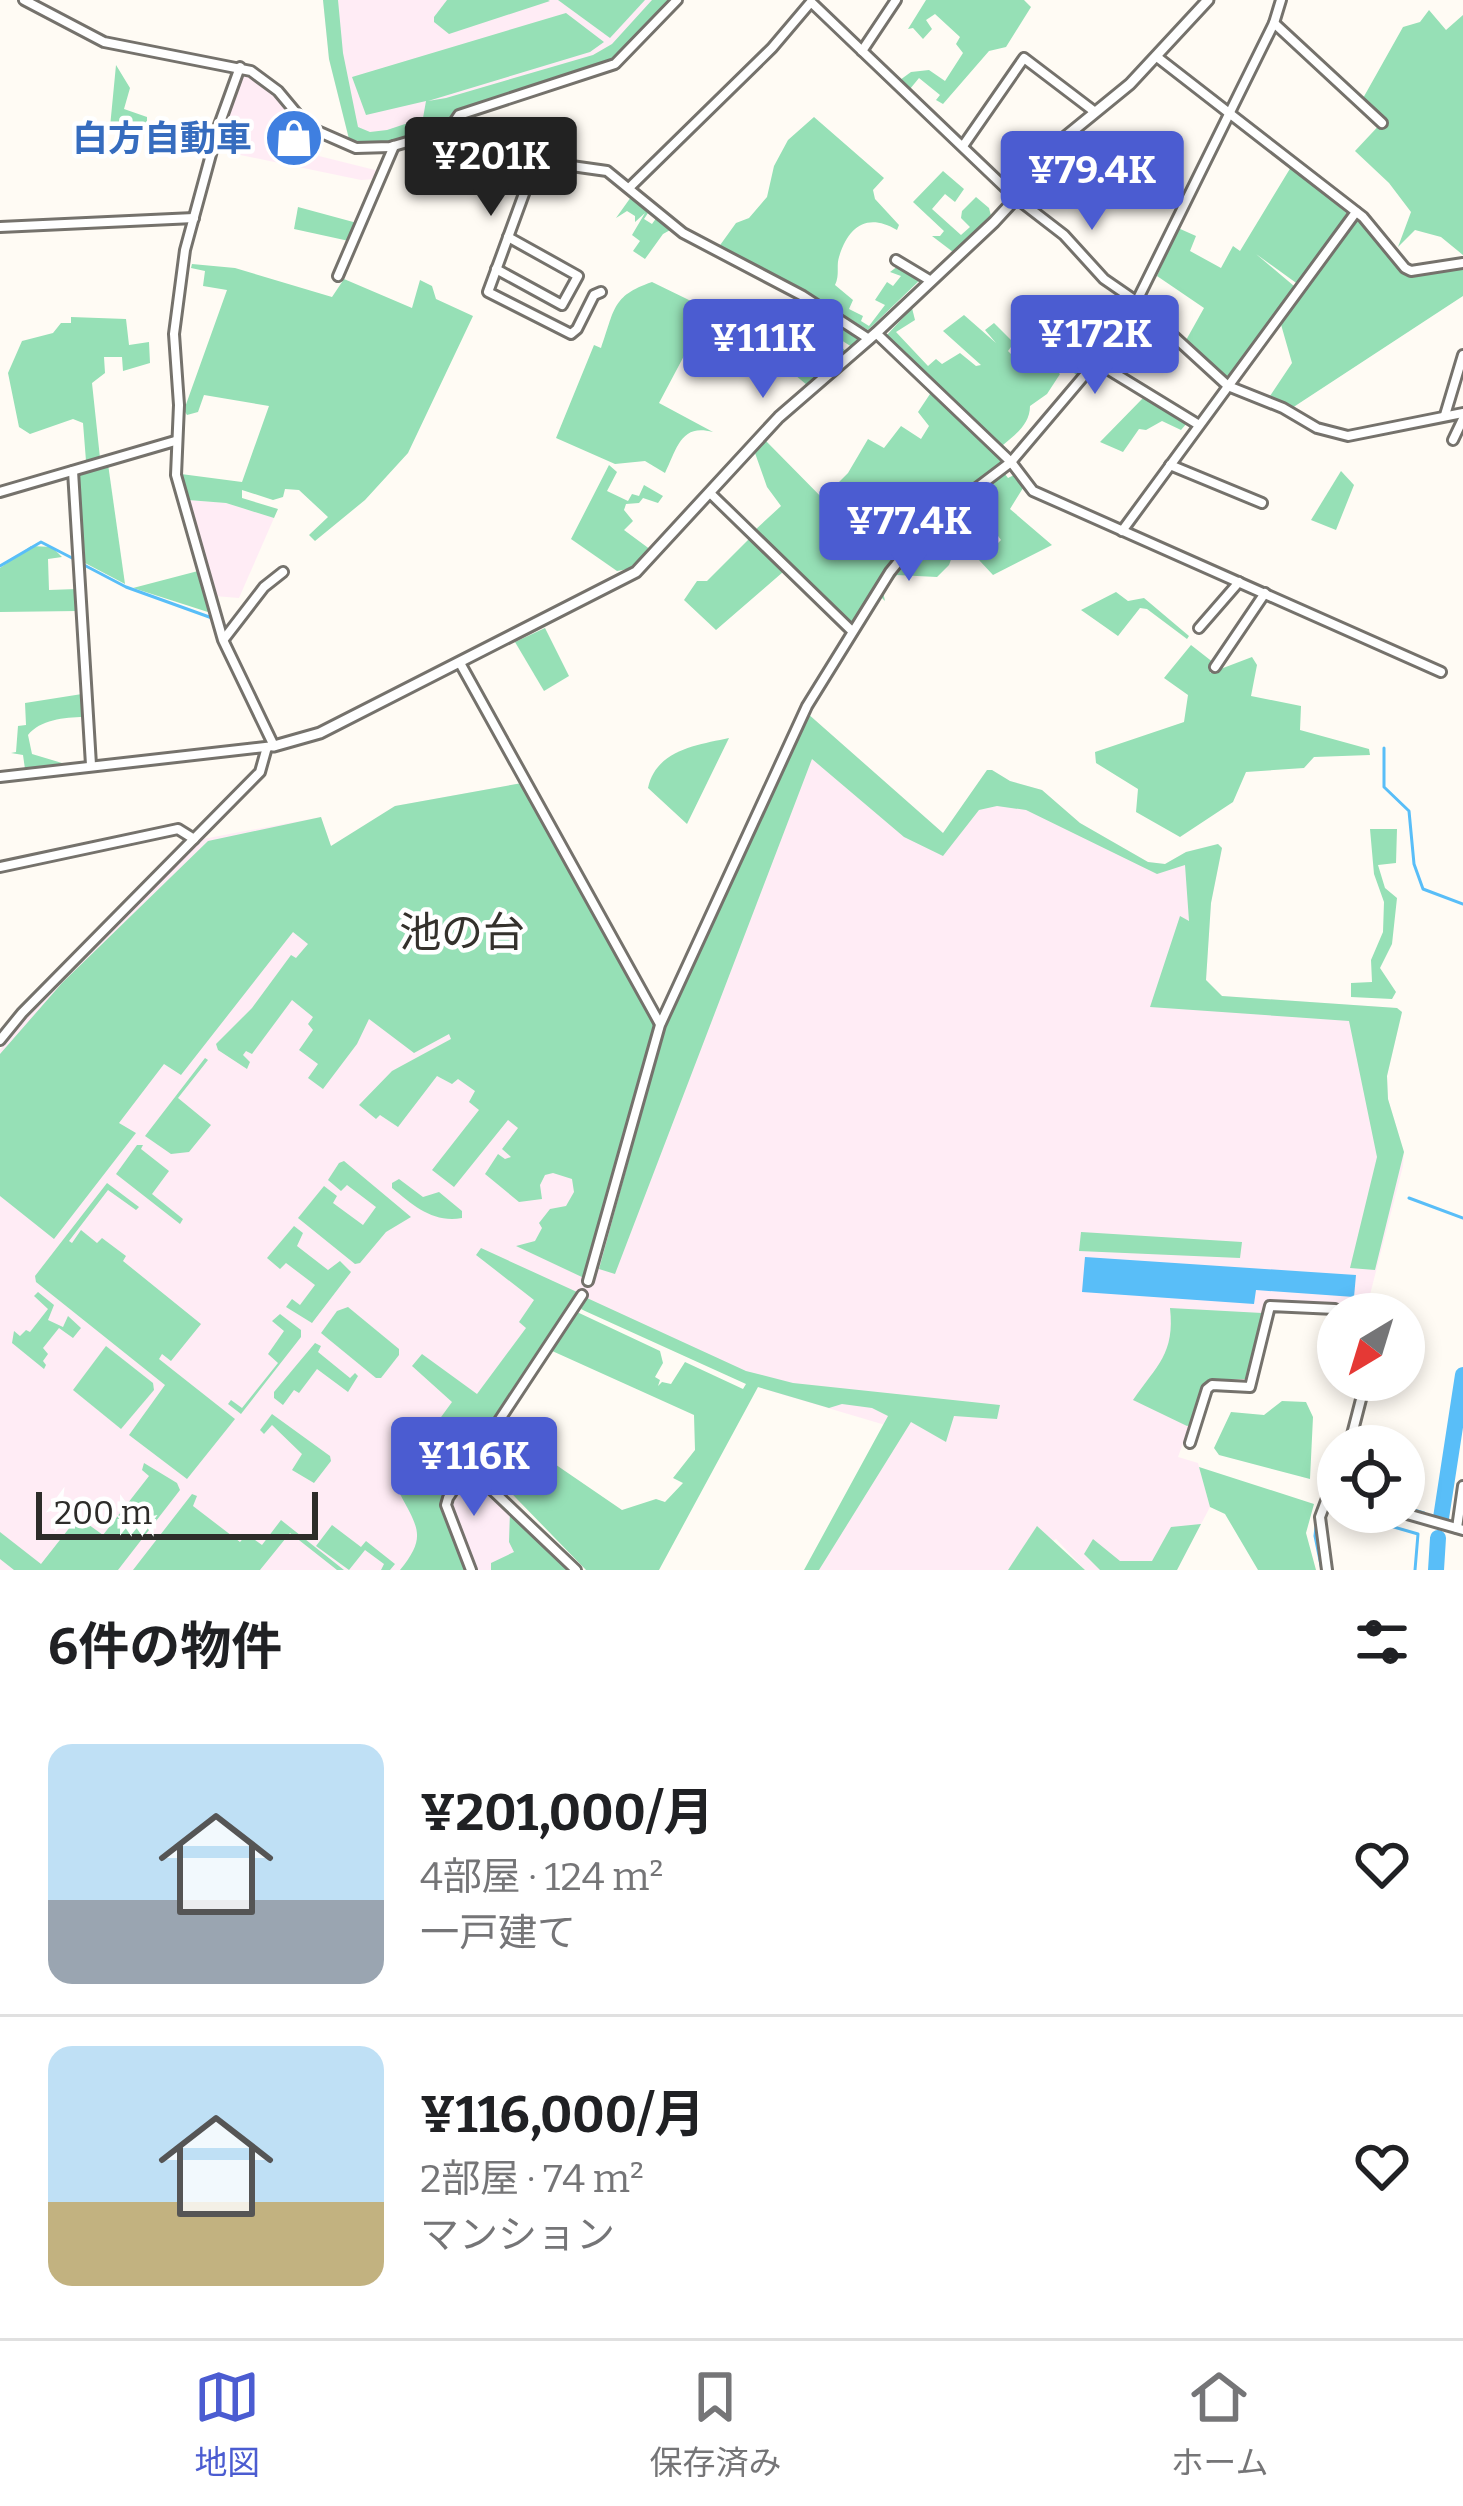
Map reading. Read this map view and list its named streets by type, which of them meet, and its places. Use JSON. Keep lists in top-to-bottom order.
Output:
{
  "districts": ["池の台"],
  "places": {
    "shop": ["白方自動車"]
  },
  "scale_bar": "200 m",
  "north": "bottom left",
  "page": {
    "price": [
      "¥201K",
      "¥79.4K",
      "¥172K",
      "¥111K",
      "¥77.4K",
      "¥116K"
    ],
    "scale": "200 m",
    "heading": "6件の物件",
    "list": [
      {
        "name": "¥201,000/月",
        "note": "4部屋 · 124 m² · 一戸建て"
      },
      {
        "name": "¥116,000/月",
        "note": "2部屋 · 74 m² · マンション"
      }
    ],
    "tabs": ["地図", "保存済み", "ホーム"]
  }
}
